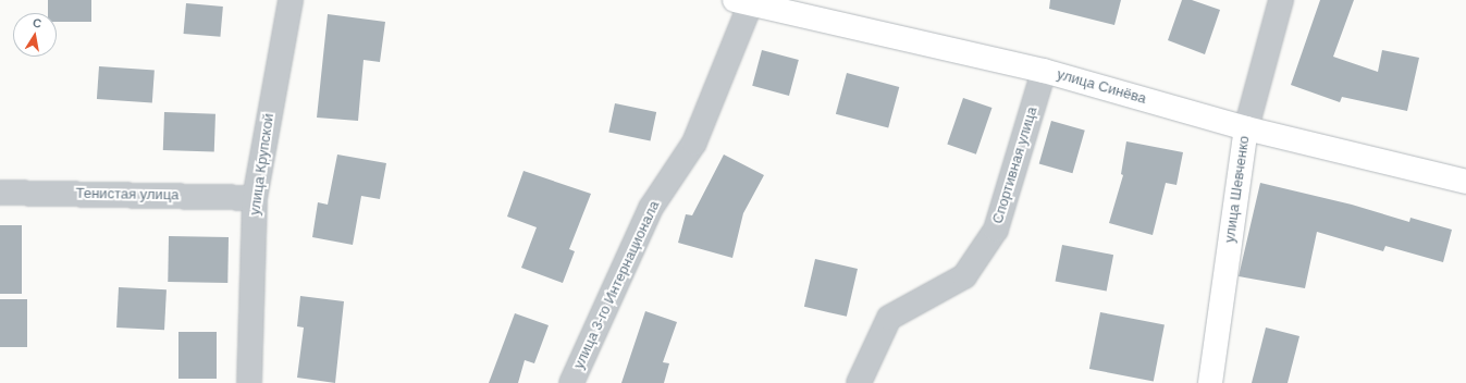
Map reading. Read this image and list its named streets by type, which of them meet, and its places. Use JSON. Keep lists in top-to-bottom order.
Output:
{
  "streets": {
    "main road": ["улица Синёва", "улица Шевченко"],
    "street": [
      "улица Крупской",
      "Спортивная улица",
      "Тенистая улица",
      "улица 3-го Интернационала"
    ]
  },
  "crossings": [
    ["улица Синёва", "Спортивная улица"],
    ["улица Синёва", "улица Шевченко"],
    ["улица Синёва", "улица 3-го Интернационала"],
    ["улица Крупской", "Тенистая улица"]
  ],
  "north": "top"
}
